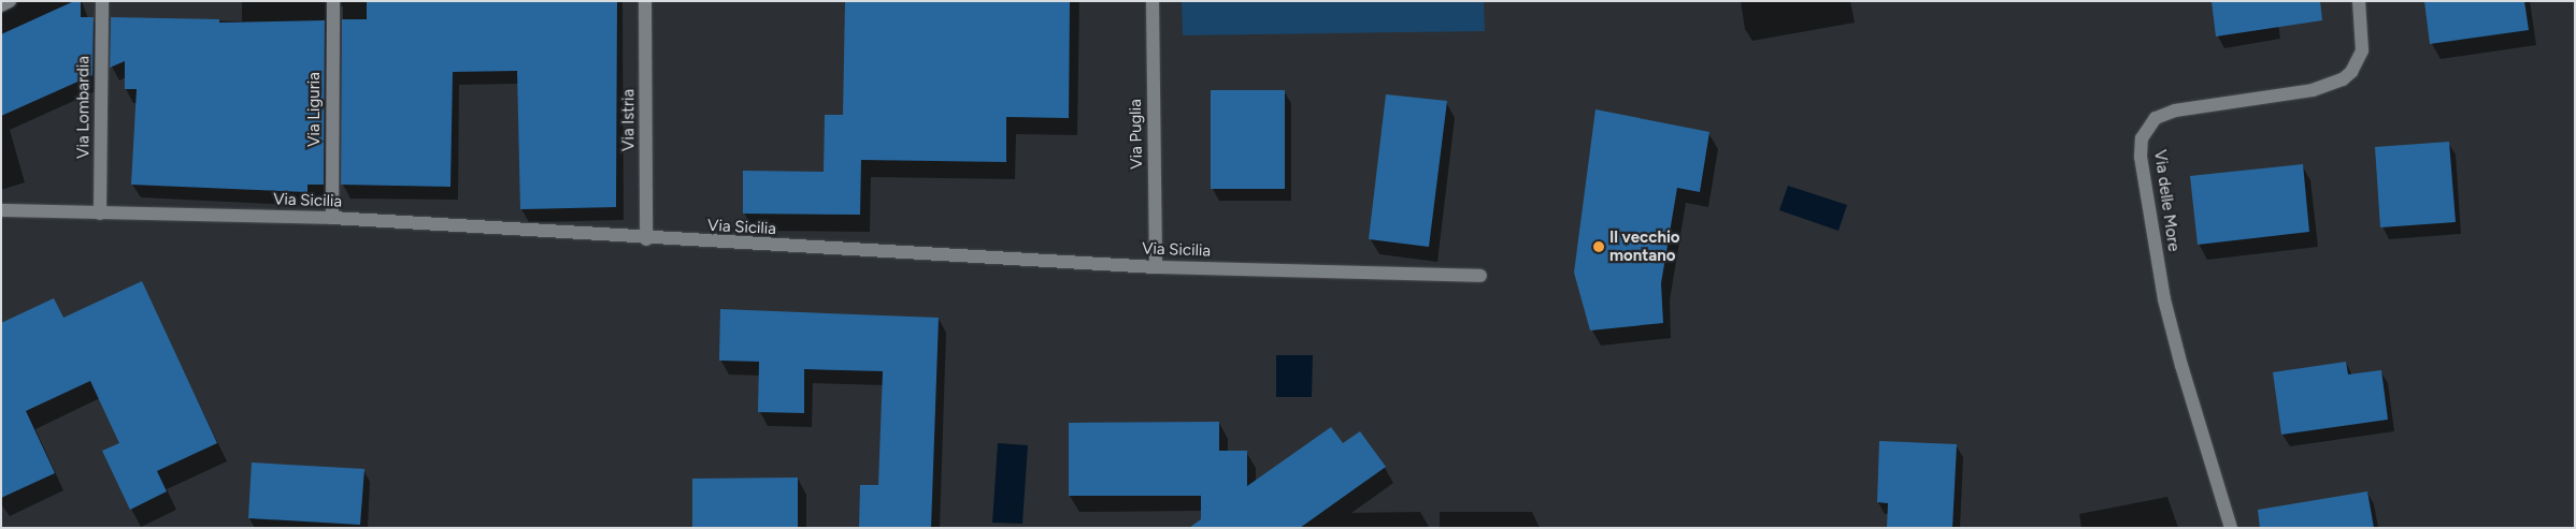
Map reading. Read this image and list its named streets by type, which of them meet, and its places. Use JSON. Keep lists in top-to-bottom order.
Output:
{
  "streets": {
    "street": [
      "Via Lombardia",
      "Via Liguria",
      "Via Istria",
      "Via Puglia",
      "Via Sicilia",
      "Via delle More"
    ]
  },
  "crossings": [
    ["Via Lombardia", "Via Sicilia"],
    ["Via Liguria", "Via Sicilia"],
    ["Via Istria", "Via Sicilia"],
    ["Via Puglia", "Via Sicilia"]
  ],
  "places": ["Il vecchio montano"]
}
